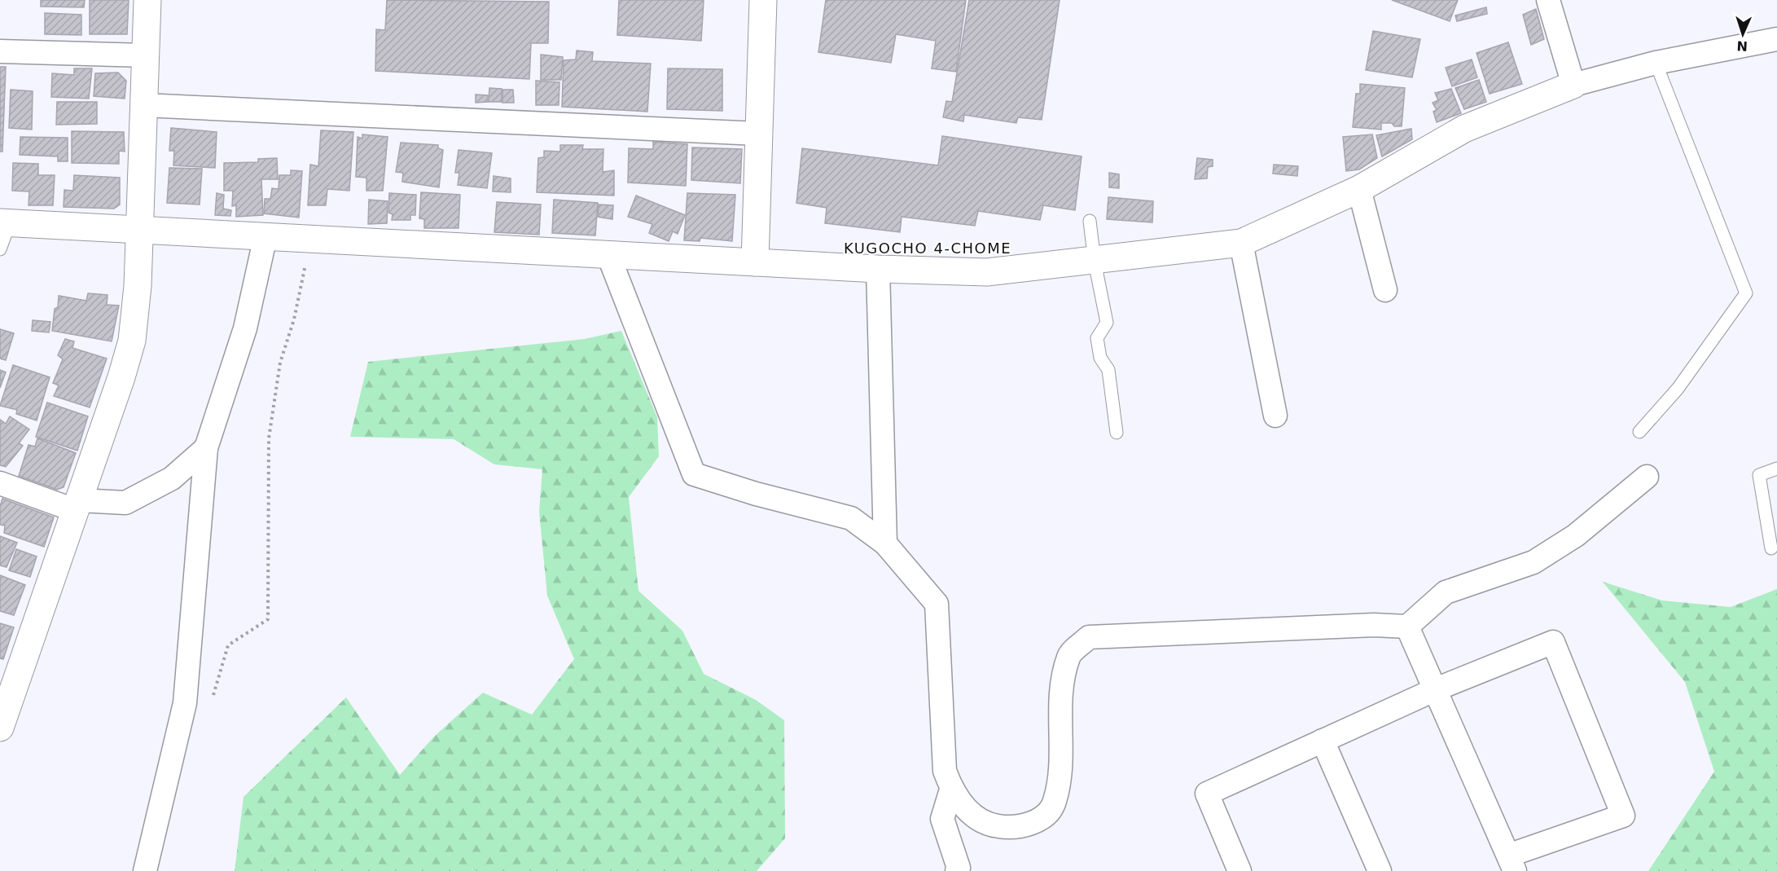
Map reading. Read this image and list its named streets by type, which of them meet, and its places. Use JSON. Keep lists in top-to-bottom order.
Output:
{
  "districts": ["KUGOCHO 4-CHOME"],
  "north": "bottom"
}
